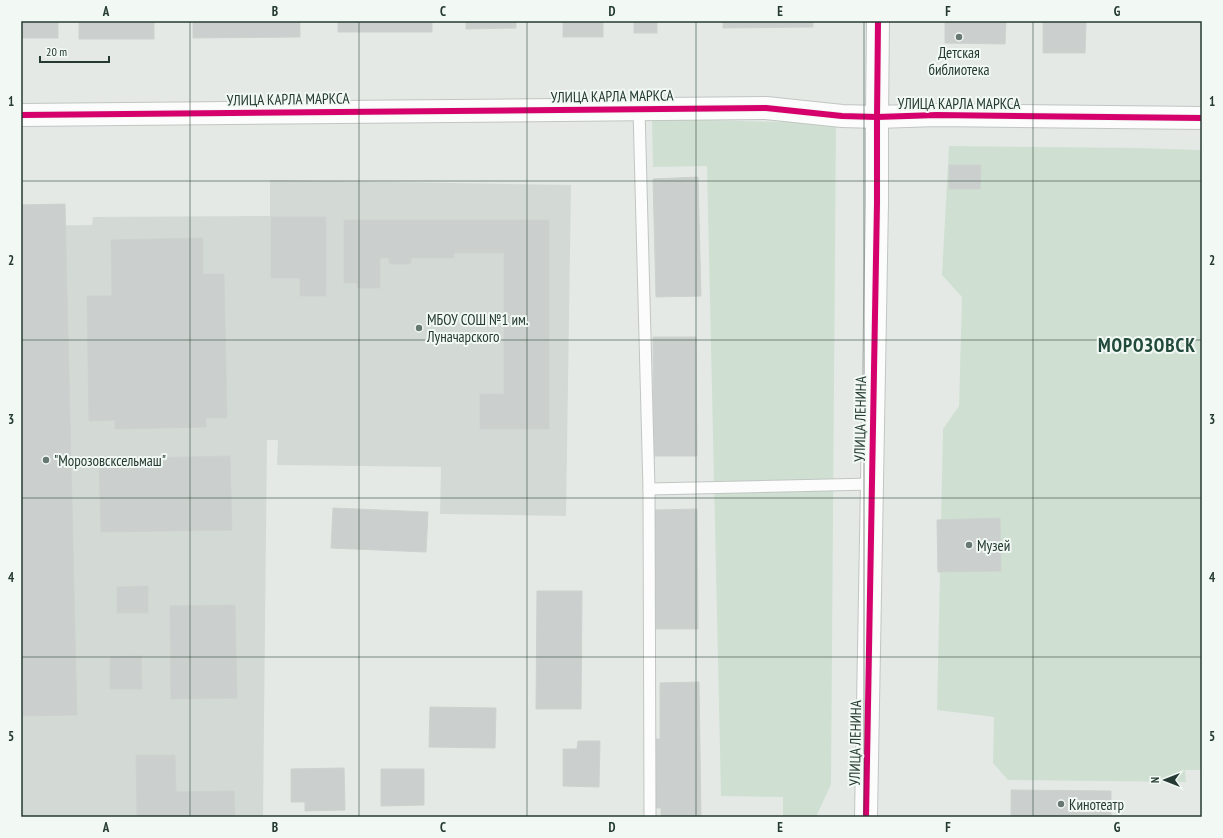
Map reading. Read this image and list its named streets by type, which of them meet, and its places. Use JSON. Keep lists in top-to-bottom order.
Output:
{
  "streets": {
    "street": ["УЛИЦА КАРЛА МАРКСА", "УЛИЦА ЛЕНИНА"]
  },
  "crossings": [
    ["УЛИЦА КАРЛА МАРКСА", "УЛИЦА ЛЕНИНА"]
  ],
  "districts": ["МОРОЗОВСК"],
  "places": [
    "Детская библиотека",
    "МБОУ СОШ №1 им. Луначарского",
    "\"Морозовсксельмаш\"",
    "Музей",
    "Кинотеатр"
  ],
  "scale_bar": "20 m",
  "north": "left",
  "grid": {
    "columns": [
      "A",
      "B",
      "C",
      "D",
      "E",
      "F",
      "G"
    ],
    "rows": [
      "1",
      "2",
      "3",
      "4",
      "5"
    ]
  }
}
